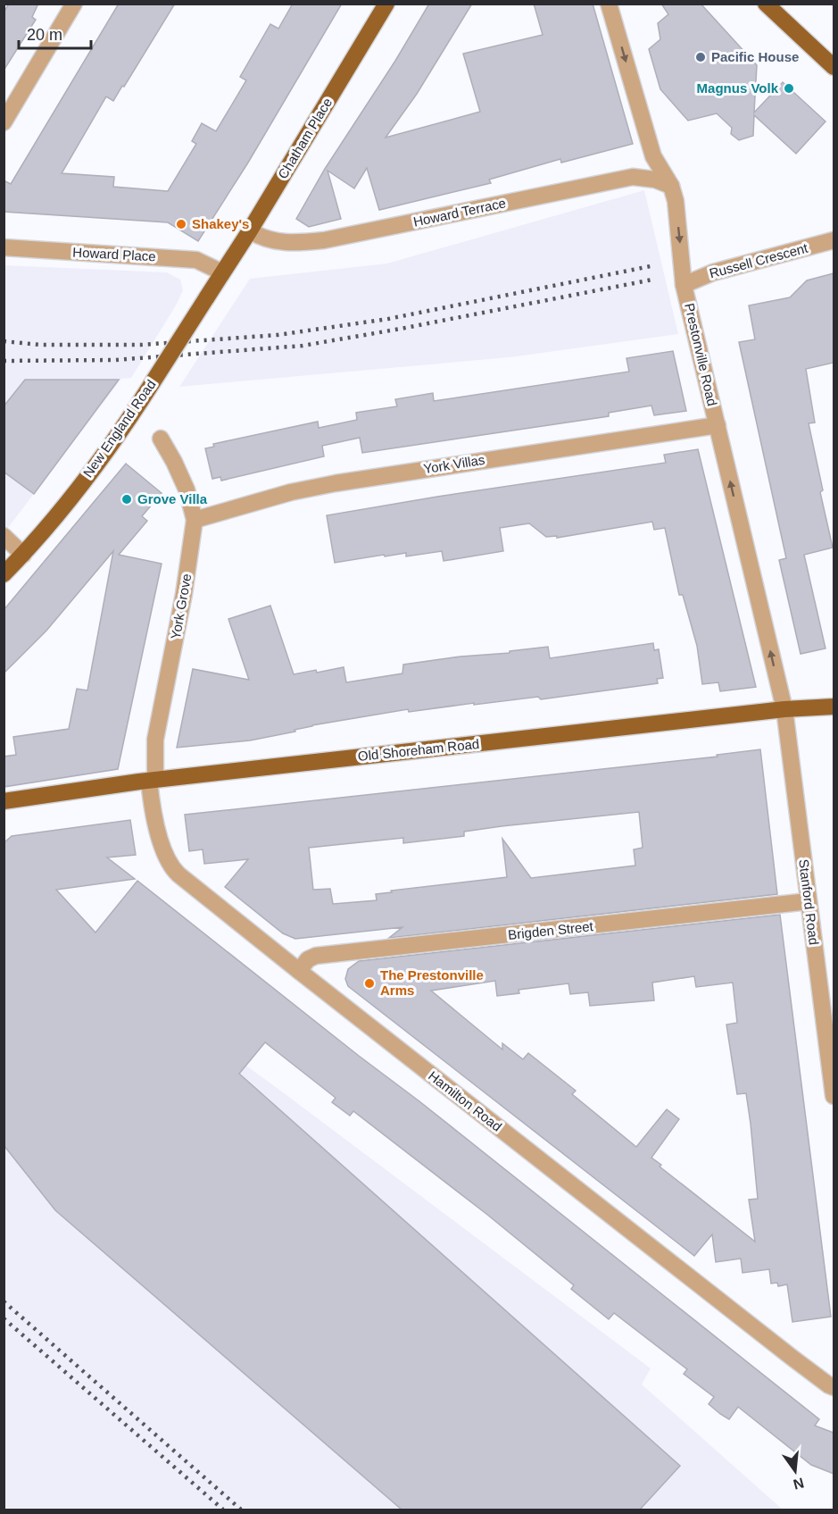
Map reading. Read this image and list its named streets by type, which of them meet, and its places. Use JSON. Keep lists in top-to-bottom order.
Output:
{
  "streets": {
    "main road": ["Chatham Place", "New England Road", "Old Shoreham Road"],
    "street": [
      "Howard Terrace",
      "Howard Place",
      "Russell Crescent",
      "Prestonville Road",
      "York Villas",
      "York Grove",
      "Stanford Road",
      "Brigden Street",
      "Hamilton Road"
    ]
  },
  "crossings": [
    ["Chatham Place", "Howard Terrace"],
    ["Chatham Place", "Howard Place"],
    ["Chatham Place", "New England Road"],
    ["Howard Terrace", "Prestonville Road"],
    ["Howard Place", "New England Road"],
    ["Russell Crescent", "Prestonville Road"],
    ["Prestonville Road", "York Villas"],
    ["Prestonville Road", "Old Shoreham Road"],
    ["Prestonville Road", "Stanford Road"],
    ["York Villas", "York Grove"],
    ["York Grove", "Old Shoreham Road"],
    ["York Grove", "Hamilton Road"],
    ["Old Shoreham Road", "Stanford Road"],
    ["Old Shoreham Road", "Hamilton Road"],
    ["Stanford Road", "Brigden Street"],
    ["Brigden Street", "Hamilton Road"]
  ],
  "places": [
    "Pacific House",
    "Magnus Volk",
    "Shakey's",
    "Grove Villa",
    "The Prestonville Arms"
  ],
  "scale_bar": "20 m",
  "north": "bottom"
}
